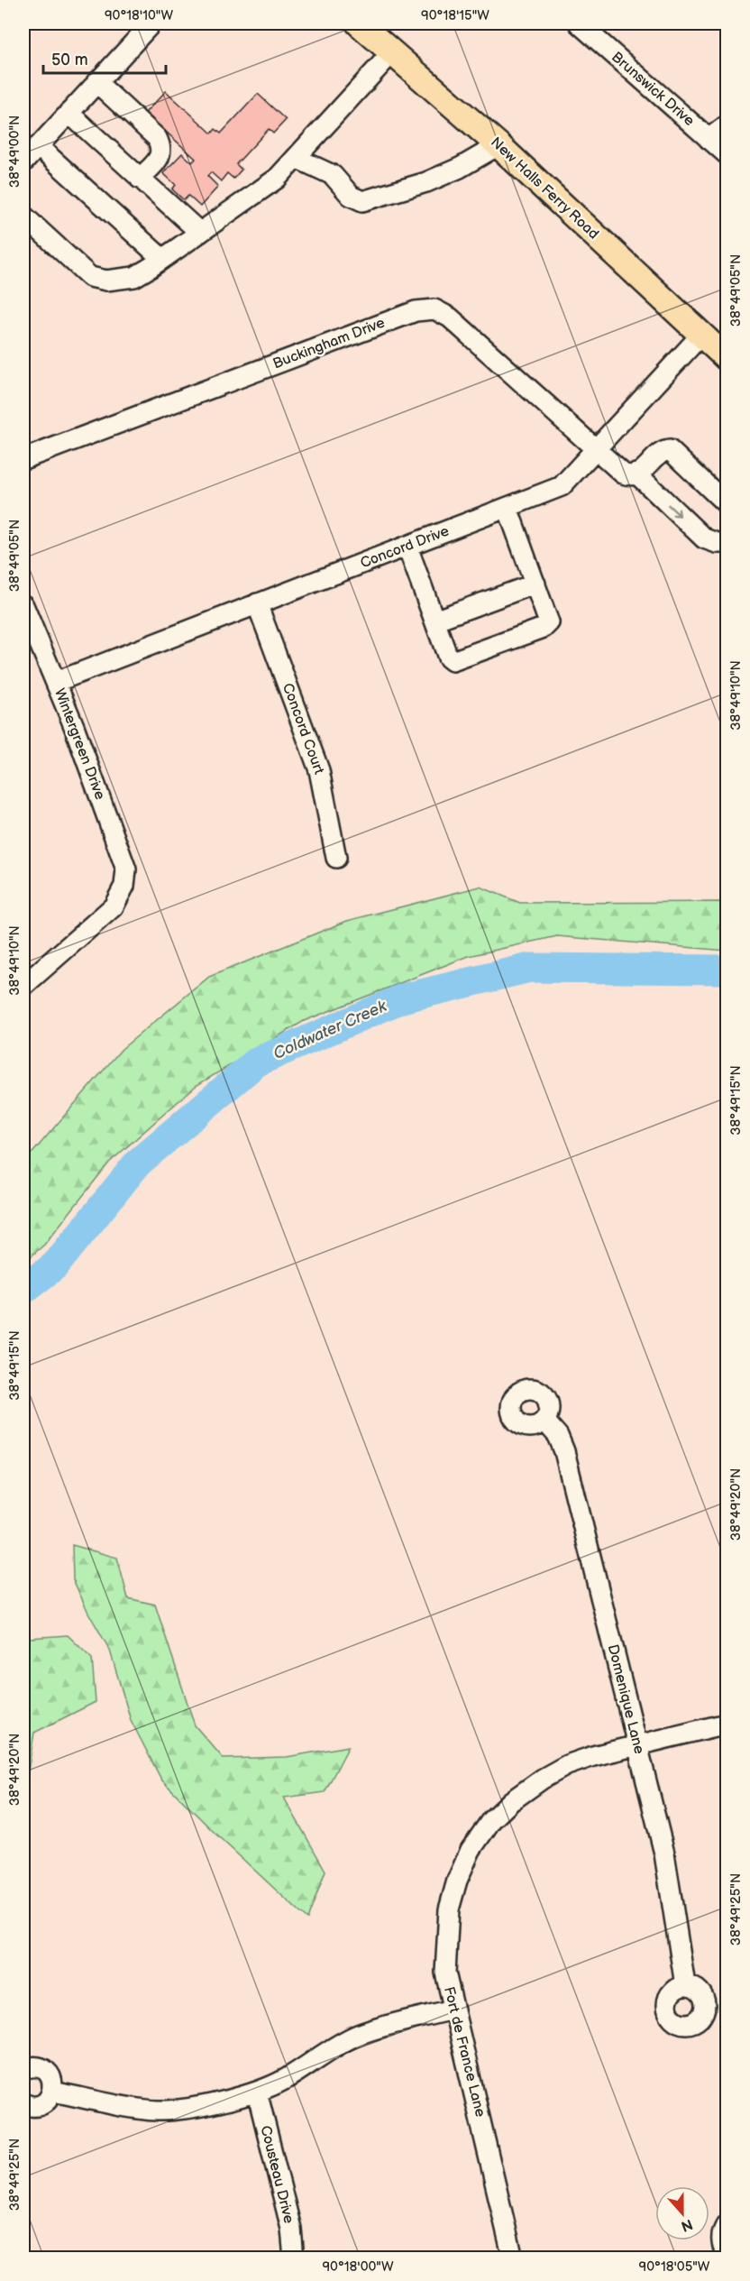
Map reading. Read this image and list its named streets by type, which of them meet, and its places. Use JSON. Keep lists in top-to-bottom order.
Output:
{
  "streets": {
    "main road": ["New Halls Ferry Road"],
    "street": [
      "Brunswick Drive",
      "Buckingham Drive",
      "Concord Drive",
      "Concord Court",
      "Wintergreen Drive",
      "Domenique Lane",
      "Fort de France Lane",
      "Cousteau Drive"
    ]
  },
  "crossings": [
    ["New Halls Ferry Road", "Concord Drive"],
    ["Buckingham Drive", "Concord Drive"],
    ["Concord Drive", "Concord Court"],
    ["Concord Drive", "Wintergreen Drive"],
    ["Domenique Lane", "Fort de France Lane"]
  ],
  "water": ["Coldwater Creek"],
  "scale_bar": "50 m",
  "north": "bottom",
  "coordinates": [
    "90°18'10\"W",
    "90°18'15\"W",
    "38°49'00\"N",
    "38°49'05\"N",
    "38°49'10\"N",
    "38°49'15\"N",
    "38°49'20\"N",
    "38°49'25\"N",
    "90°18'00\"W",
    "90°18'05\"W"
  ]
}
